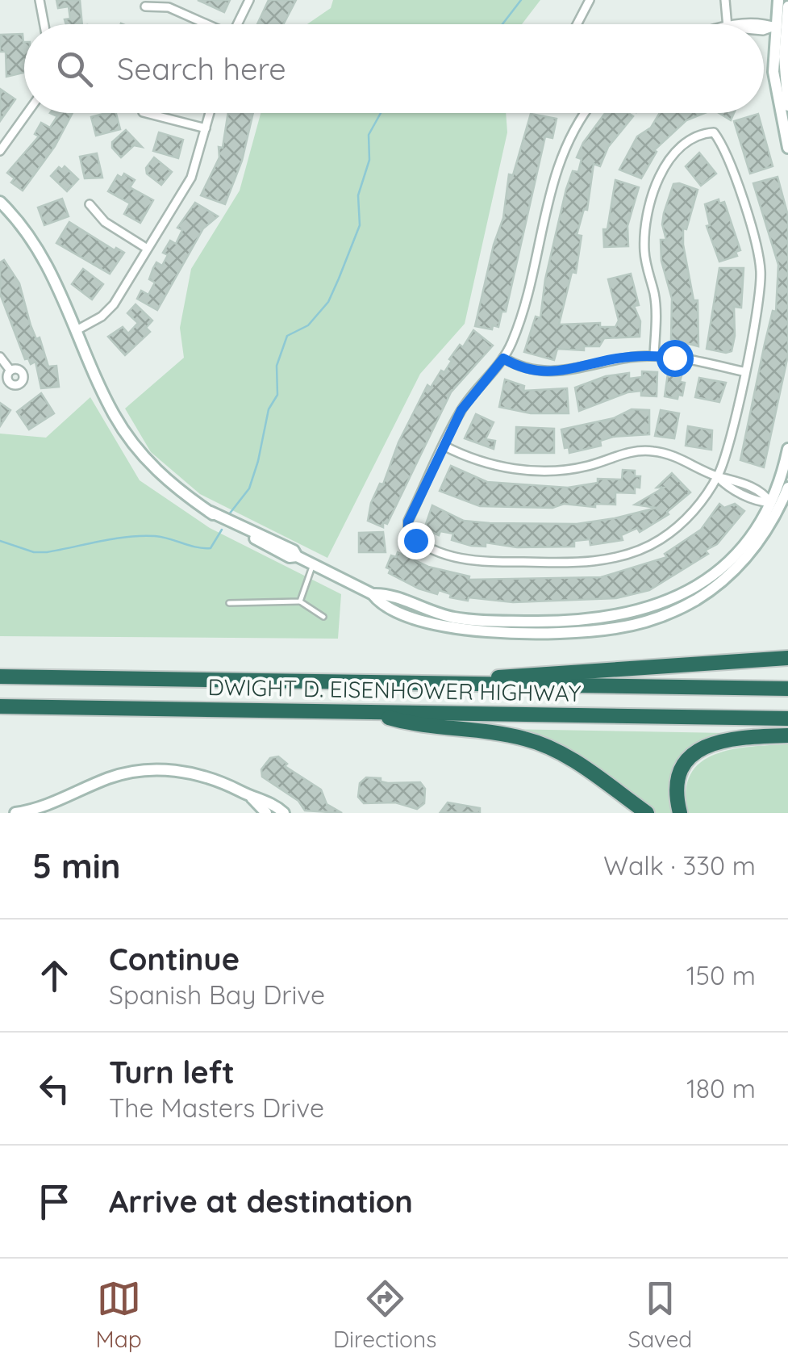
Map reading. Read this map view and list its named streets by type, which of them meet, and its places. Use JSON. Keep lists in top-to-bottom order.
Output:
{
  "streets": {
    "highway": ["DWIGHT D. EISENHOWER HIGHWAY"]
  },
  "page": {
    "search": "Search here",
    "heading": ["5 min", "Walk · 330 m"],
    "list": [
      ["Continue", "Spanish Bay Drive", "150 m"],
      ["Turn left", "The Masters Drive", "180 m"],
      "Arrive at destination"
    ],
    "nav": ["Map", "Directions", "Saved"]
  }
}
